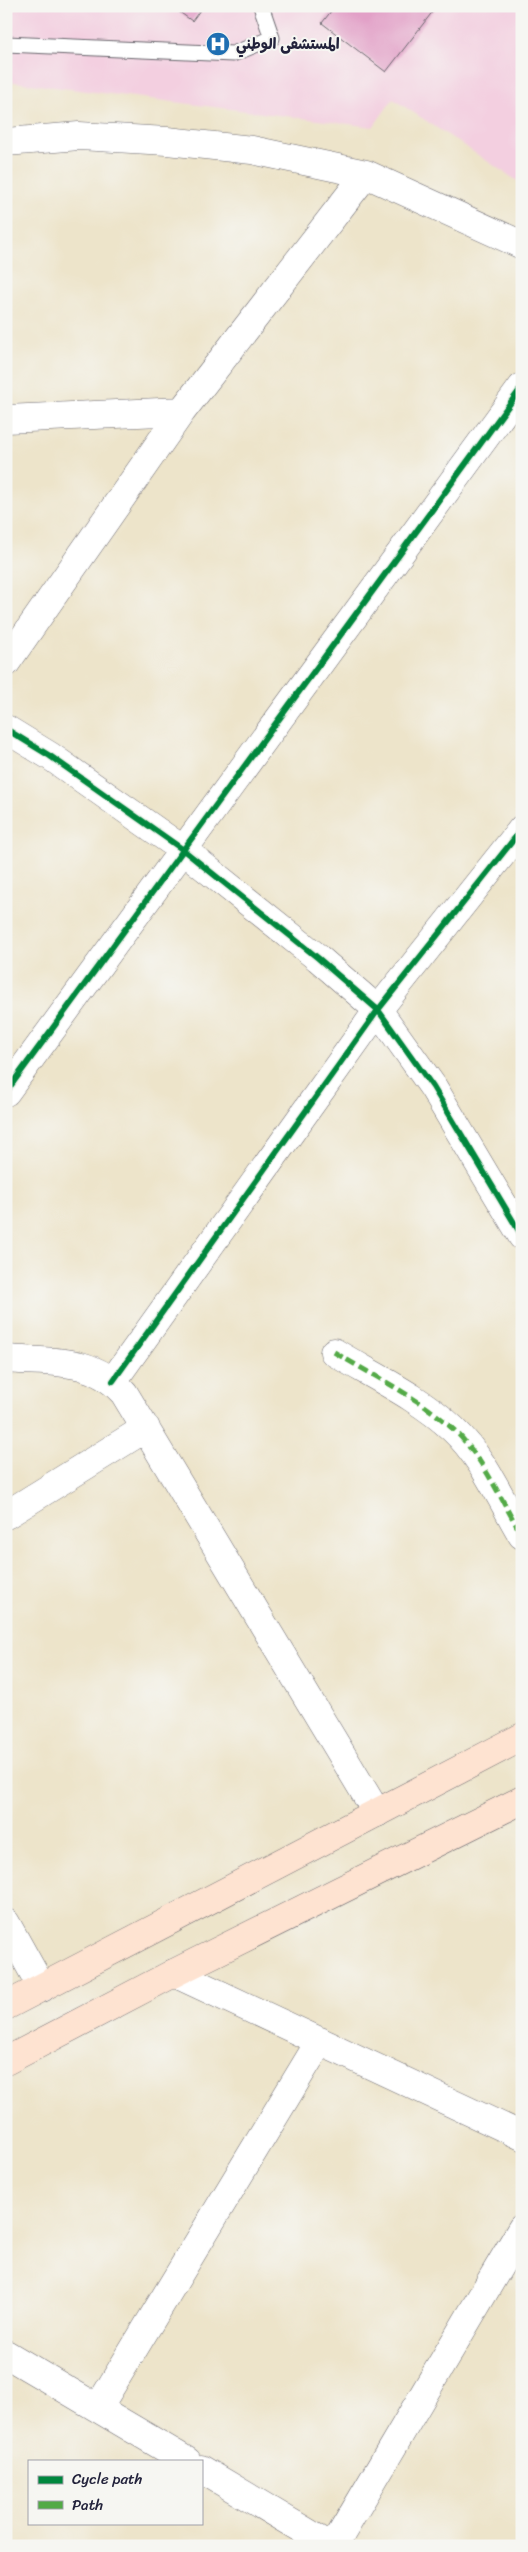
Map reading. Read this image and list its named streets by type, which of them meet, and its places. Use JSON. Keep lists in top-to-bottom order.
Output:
{
  "places": {
    "hospital": ["المستشفى الوطني"]
  },
  "legend": ["Cycle path", "Path"]
}
